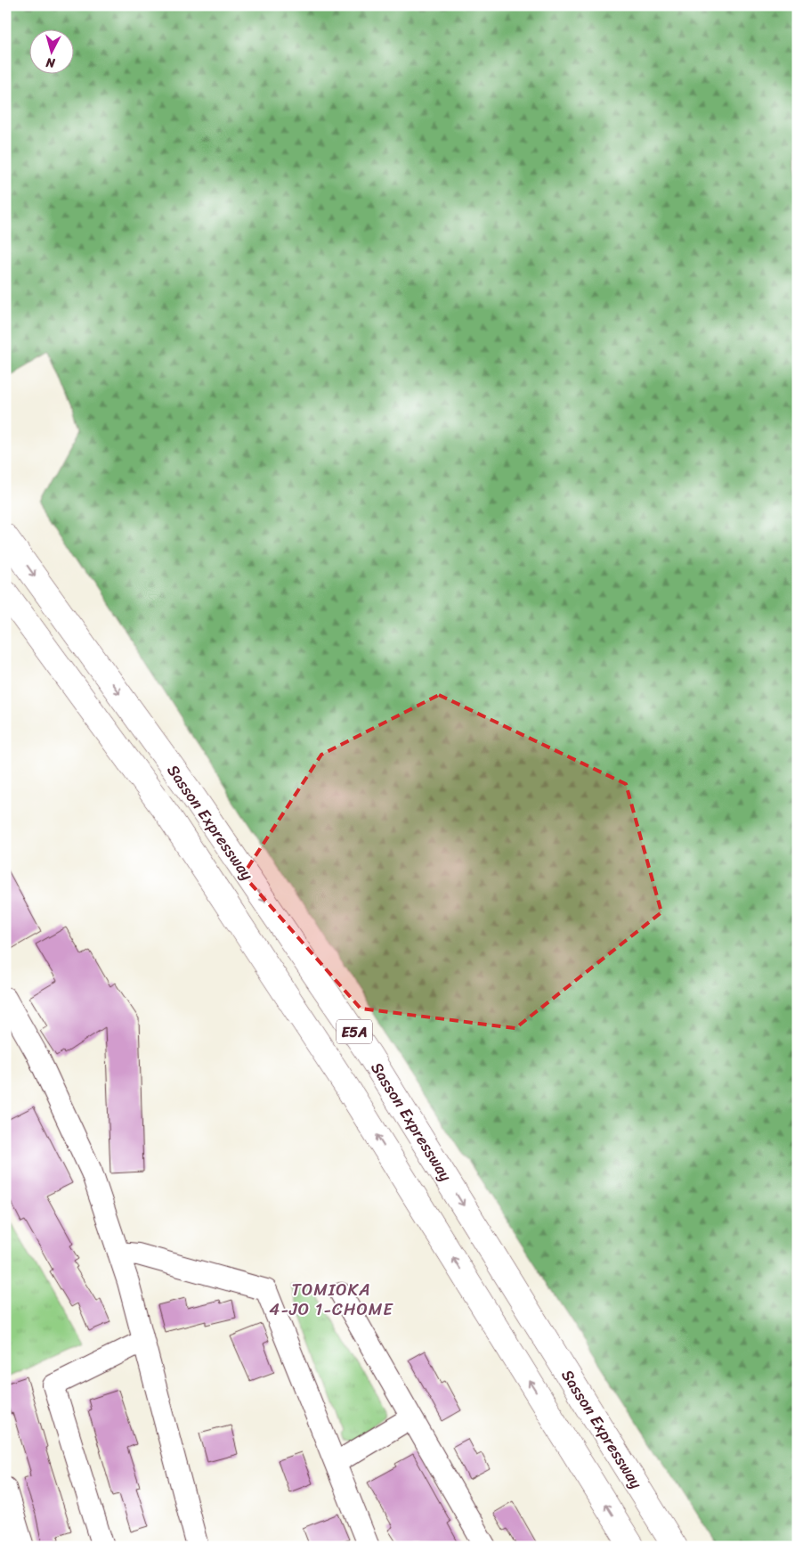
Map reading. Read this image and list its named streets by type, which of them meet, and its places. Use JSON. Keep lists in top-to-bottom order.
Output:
{
  "streets": {
    "highway": ["Sasson Expressway", "E5A"]
  },
  "districts": ["TOMIOKA 4-JO 1-CHOME"],
  "north": "bottom"
}
